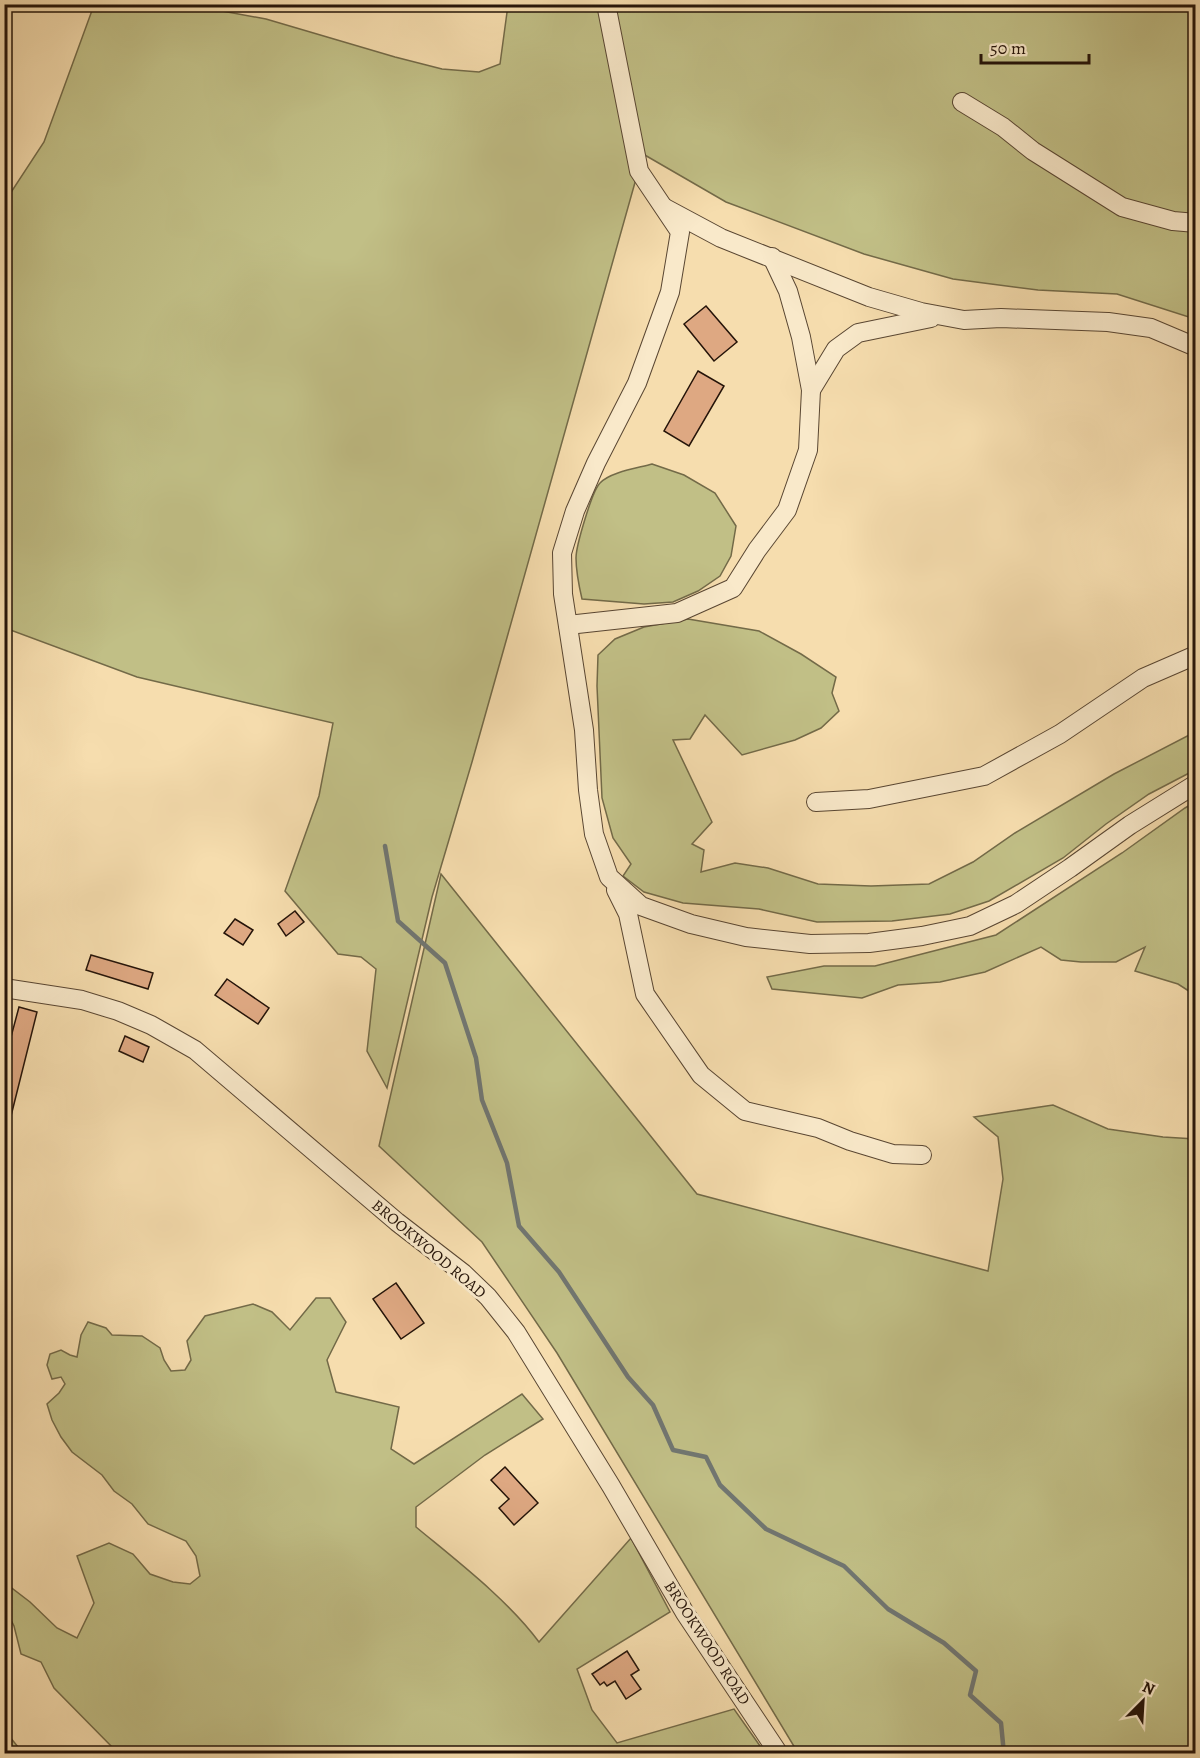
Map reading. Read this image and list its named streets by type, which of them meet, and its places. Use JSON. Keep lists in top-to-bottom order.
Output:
{
  "streets": {
    "street": ["BROOKWOOD ROAD"]
  },
  "scale_bar": "50 m",
  "north": "top right"
}
